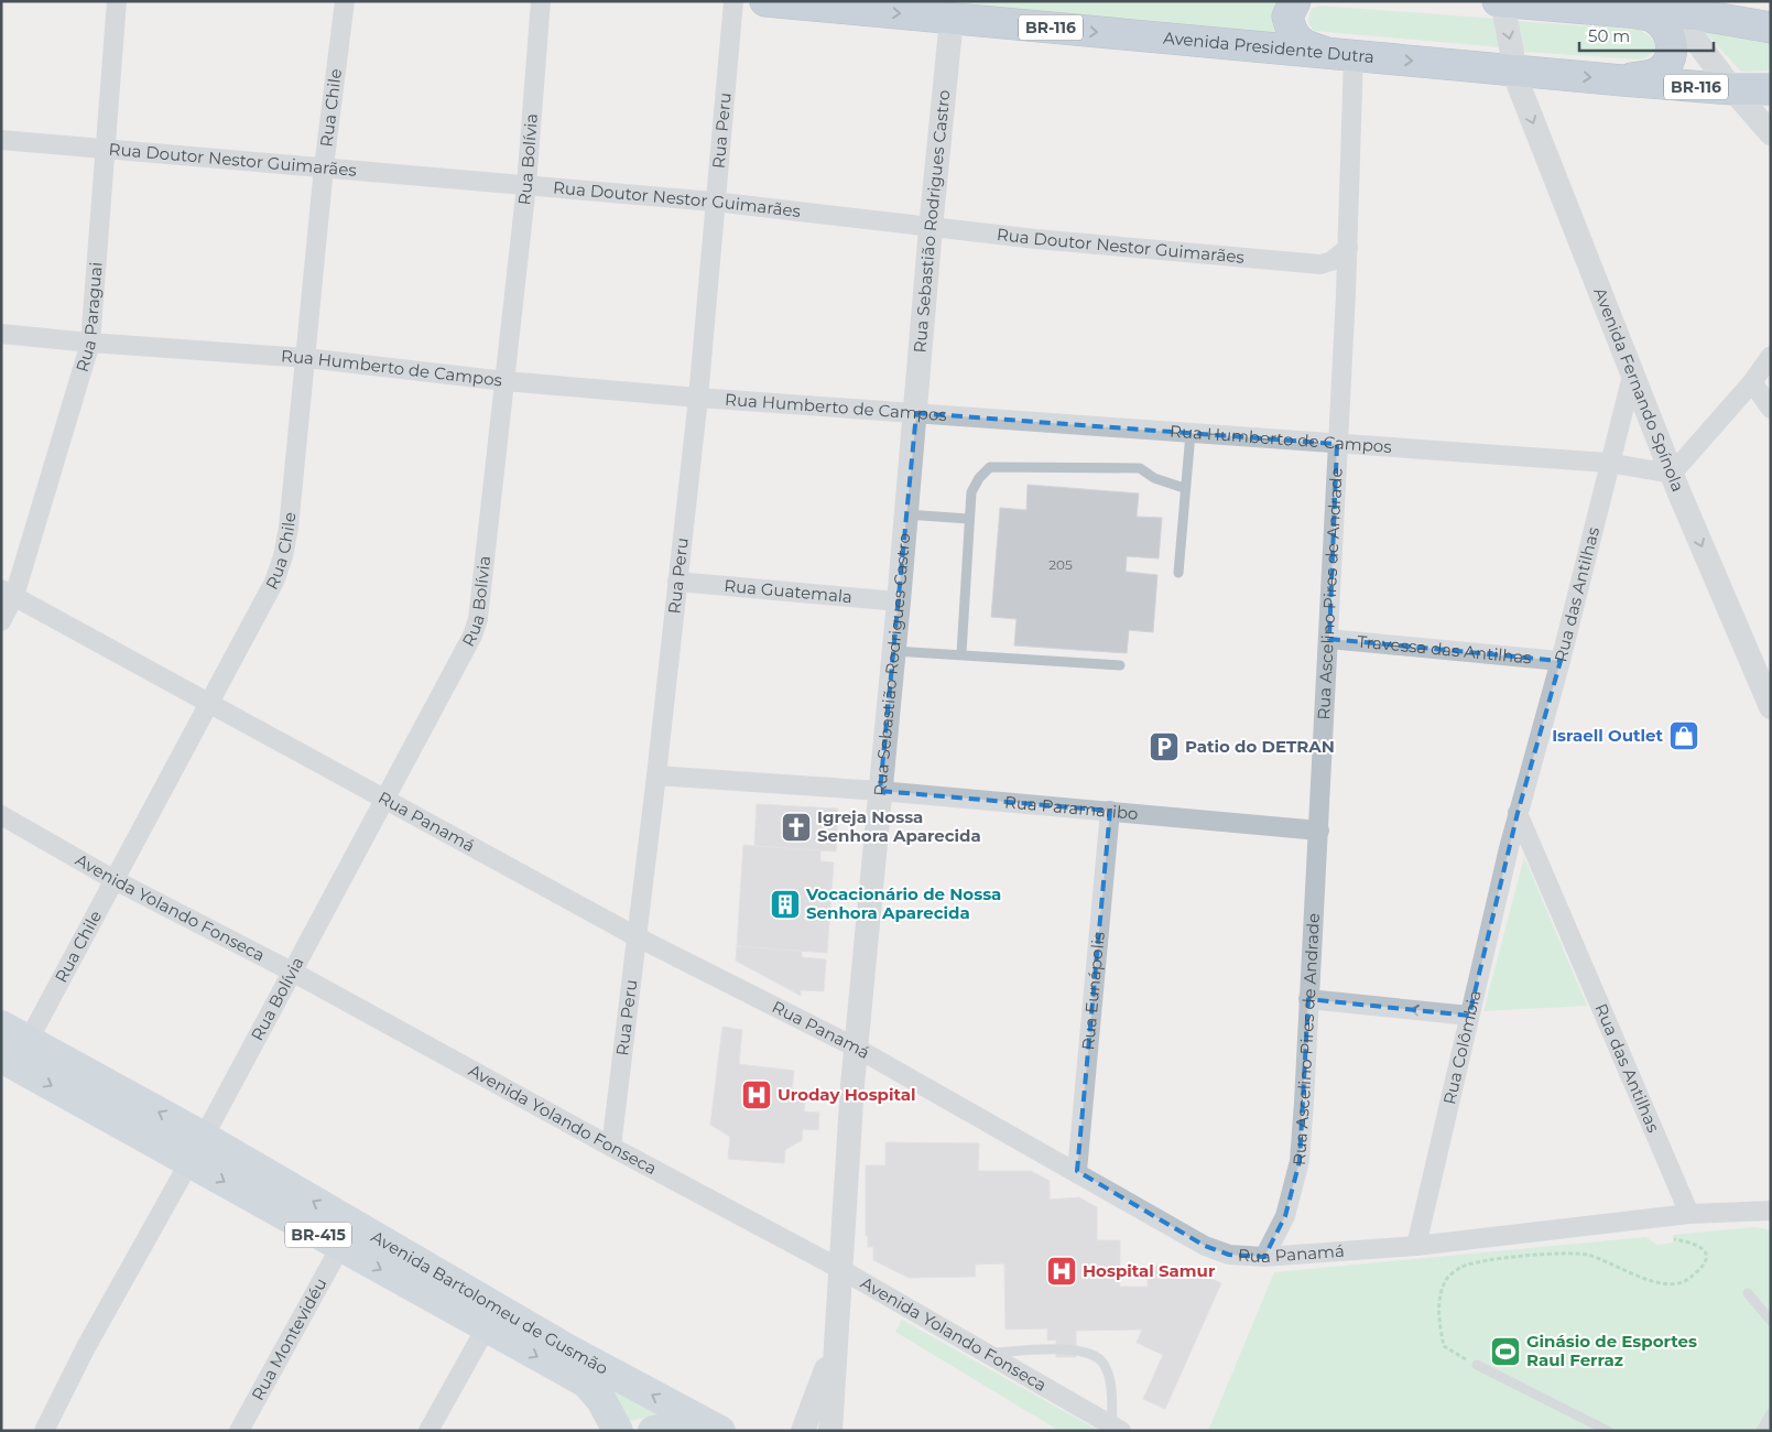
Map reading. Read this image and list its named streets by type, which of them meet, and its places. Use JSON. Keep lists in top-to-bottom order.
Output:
{
  "streets": {
    "highway": ["BR-116", "Avenida Presidente Dutra"],
    "main road": ["BR-415", "Avenida Bartolomeu de Gusmão"],
    "street": [
      "Rua Chile",
      "Rua Peru",
      "Rua Bolívia",
      "Rua Doutor Nestor Guimarães",
      "Rua Sebastião Rodrigues Castro",
      "Rua Paraguai",
      "Rua Humberto de Campos",
      "Avenida Fernando Spínola",
      "Rua Guatemala",
      "Rua Ascelino Pires de Andrade",
      "Rua das Antilhas",
      "Travessa das Antilhas",
      "Rua Paramaribo",
      "Rua Panamá",
      "Avenida Yolando Fonseca",
      "Rua Eunápolis",
      "Rua Colômbia",
      "Rua Montevidéu"
    ]
  },
  "crossings": [
    ["Avenida Presidente Dutra", "Rua Sebastião Rodrigues Castro"],
    ["Avenida Presidente Dutra", "Avenida Fernando Spínola"],
    ["Avenida Presidente Dutra", "Rua Ascelino Pires de Andrade"],
    ["Rua Chile", "Rua Doutor Nestor Guimarães"],
    ["Rua Chile", "Rua Humberto de Campos"],
    ["Rua Chile", "Rua Panamá"],
    ["Rua Chile", "Avenida Yolando Fonseca"],
    ["Rua Chile", "Avenida Bartolomeu de Gusmão"],
    ["Rua Peru", "Rua Doutor Nestor Guimarães"],
    ["Rua Peru", "Rua Humberto de Campos"],
    ["Rua Peru", "Rua Guatemala"],
    ["Rua Peru", "Rua Paramaribo"],
    ["Rua Peru", "Rua Panamá"],
    ["Rua Peru", "Avenida Yolando Fonseca"],
    ["Rua Bolívia", "Rua Doutor Nestor Guimarães"],
    ["Rua Bolívia", "Rua Humberto de Campos"],
    ["Rua Bolívia", "Rua Panamá"],
    ["Rua Bolívia", "Avenida Yolando Fonseca"],
    ["Rua Bolívia", "Avenida Bartolomeu de Gusmão"],
    ["Rua Doutor Nestor Guimarães", "Rua Sebastião Rodrigues Castro"],
    ["Rua Doutor Nestor Guimarães", "Rua Paraguai"],
    ["Rua Doutor Nestor Guimarães", "Rua Ascelino Pires de Andrade"],
    ["Rua Sebastião Rodrigues Castro", "Rua Humberto de Campos"],
    ["Rua Sebastião Rodrigues Castro", "Rua Guatemala"],
    ["Rua Sebastião Rodrigues Castro", "Rua Paramaribo"],
    ["Rua Sebastião Rodrigues Castro", "Rua Panamá"],
    ["Rua Sebastião Rodrigues Castro", "Avenida Yolando Fonseca"],
    ["Rua Paraguai", "Rua Humberto de Campos"],
    ["Rua Paraguai", "Rua Panamá"],
    ["Rua Humberto de Campos", "Avenida Fernando Spínola"],
    ["Rua Humberto de Campos", "Rua Ascelino Pires de Andrade"],
    ["Rua Humberto de Campos", "Rua das Antilhas"],
    ["Avenida Fernando Spínola", "Rua das Antilhas"],
    ["Rua Ascelino Pires de Andrade", "Travessa das Antilhas"],
    ["Rua Ascelino Pires de Andrade", "Rua Paramaribo"],
    ["Rua Ascelino Pires de Andrade", "Rua Panamá"],
    ["Rua das Antilhas", "Travessa das Antilhas"],
    ["Rua das Antilhas", "Rua Panamá"],
    ["Rua das Antilhas", "Rua Colômbia"],
    ["Rua Paramaribo", "Rua Eunápolis"],
    ["Rua Panamá", "Rua Eunápolis"],
    ["Rua Panamá", "Rua Colômbia"],
    ["Avenida Bartolomeu de Gusmão", "Rua Montevidéu"]
  ],
  "one_way": ["Avenida Presidente Dutra", "Avenida Fernando Spínola"],
  "places": {
    "shop": ["Israell Outlet"],
    "parking": ["Patio do DETRAN"],
    "church": ["Igreja Nossa Senhora Aparecida"],
    "building": ["Vocacionário de Nossa Senhora Aparecida"],
    "hospital": ["Uroday Hospital", "Hospital Samur"],
    "sports": ["Ginásio de Esportes Raul Ferraz"]
  },
  "house_numbers": ["205"],
  "scale_bar": "50 m"
}
